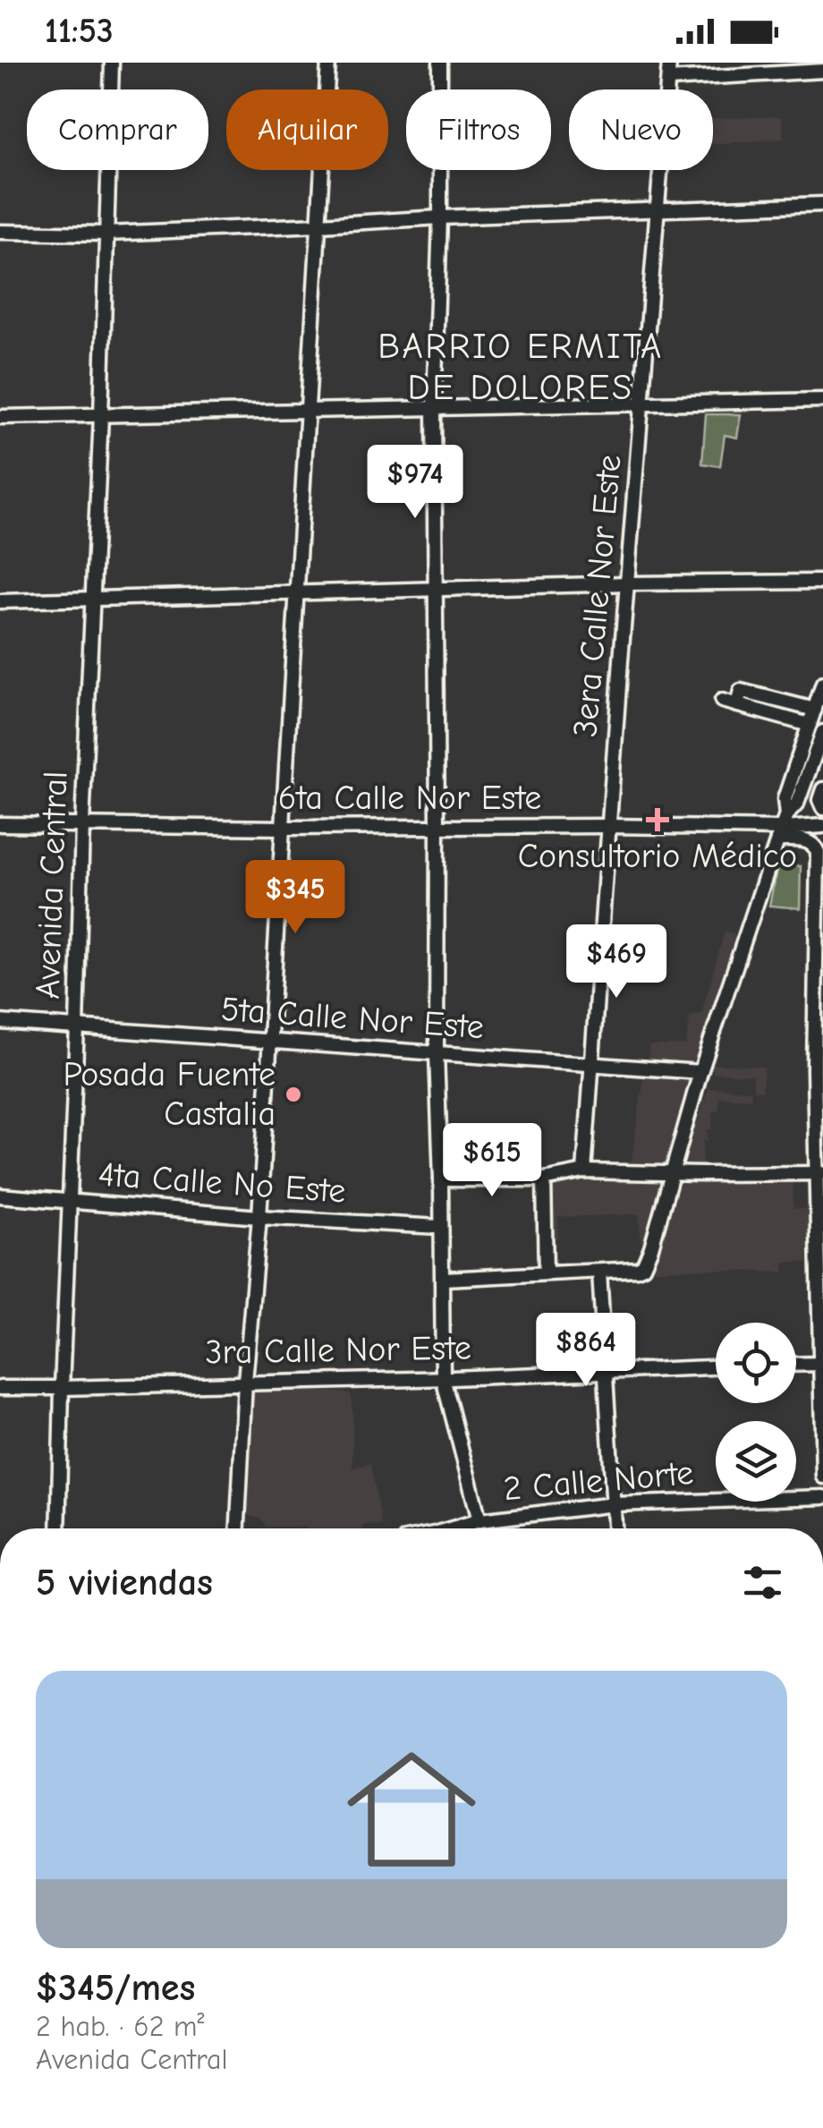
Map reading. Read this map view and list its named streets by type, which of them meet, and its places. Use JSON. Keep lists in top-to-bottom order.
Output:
{
  "streets": {
    "street": [
      "3era Calle Nor Este",
      "6ta Calle Nor Este",
      "Avenida Central",
      "5ta Calle Nor Este",
      "4ta Calle No Este",
      "3ra Calle Nor Este",
      "2 Calle Norte"
    ]
  },
  "crossings": [
    ["3era Calle Nor Este", "6ta Calle Nor Este"],
    ["3era Calle Nor Este", "5ta Calle Nor Este"],
    ["6ta Calle Nor Este", "Avenida Central"],
    ["Avenida Central", "5ta Calle Nor Este"],
    ["Avenida Central", "4ta Calle No Este"],
    ["Avenida Central", "3ra Calle Nor Este"]
  ],
  "districts": ["BARRIO ERMITA DE DOLORES"],
  "places": {
    "health": ["Consultorio Médico"],
    "other": ["Posada Fuente Castalia"]
  },
  "page": {
    "status": "11:53",
    "chip": [
      "Comprar",
      "Alquilar",
      "Filtros",
      "Nuevo"
    ],
    "price": [
      "$974",
      "$345",
      "$469",
      "$615",
      "$864"
    ],
    "heading": "5 viviendas",
    "list": [
      {
        "name": "$345/mes",
        "note": "2 hab. · 62 m² · Avenida Central"
      }
    ]
  }
}
